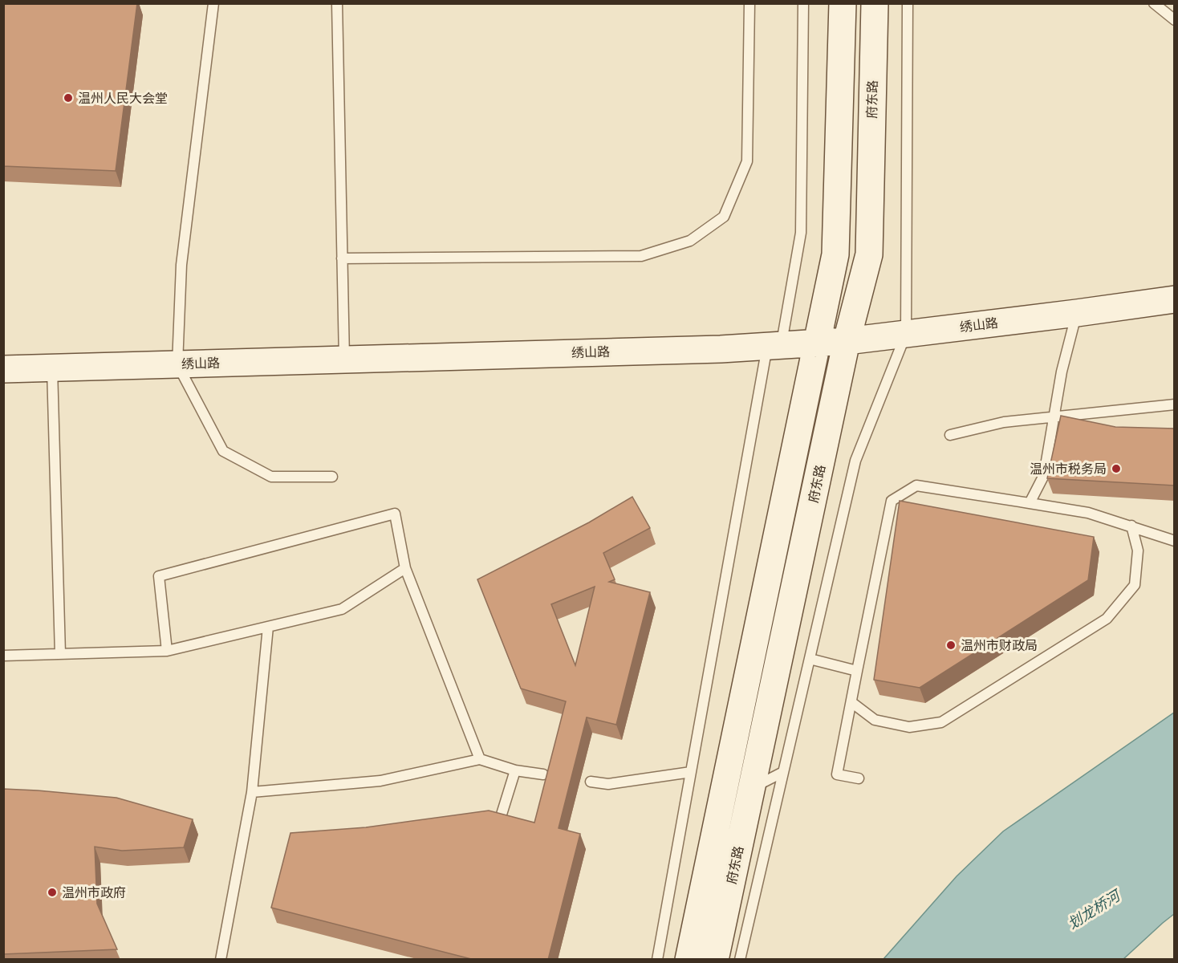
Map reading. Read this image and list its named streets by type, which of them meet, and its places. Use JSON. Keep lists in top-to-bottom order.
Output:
{
  "streets": {
    "main road": ["府东路", "绣山路"]
  },
  "crossings": [
    ["府东路", "绣山路"]
  ],
  "water": ["划龙桥河"],
  "places": [
    "温州人民大会堂",
    "温州市税务局",
    "温州市财政局",
    "温州市政府"
  ]
}
